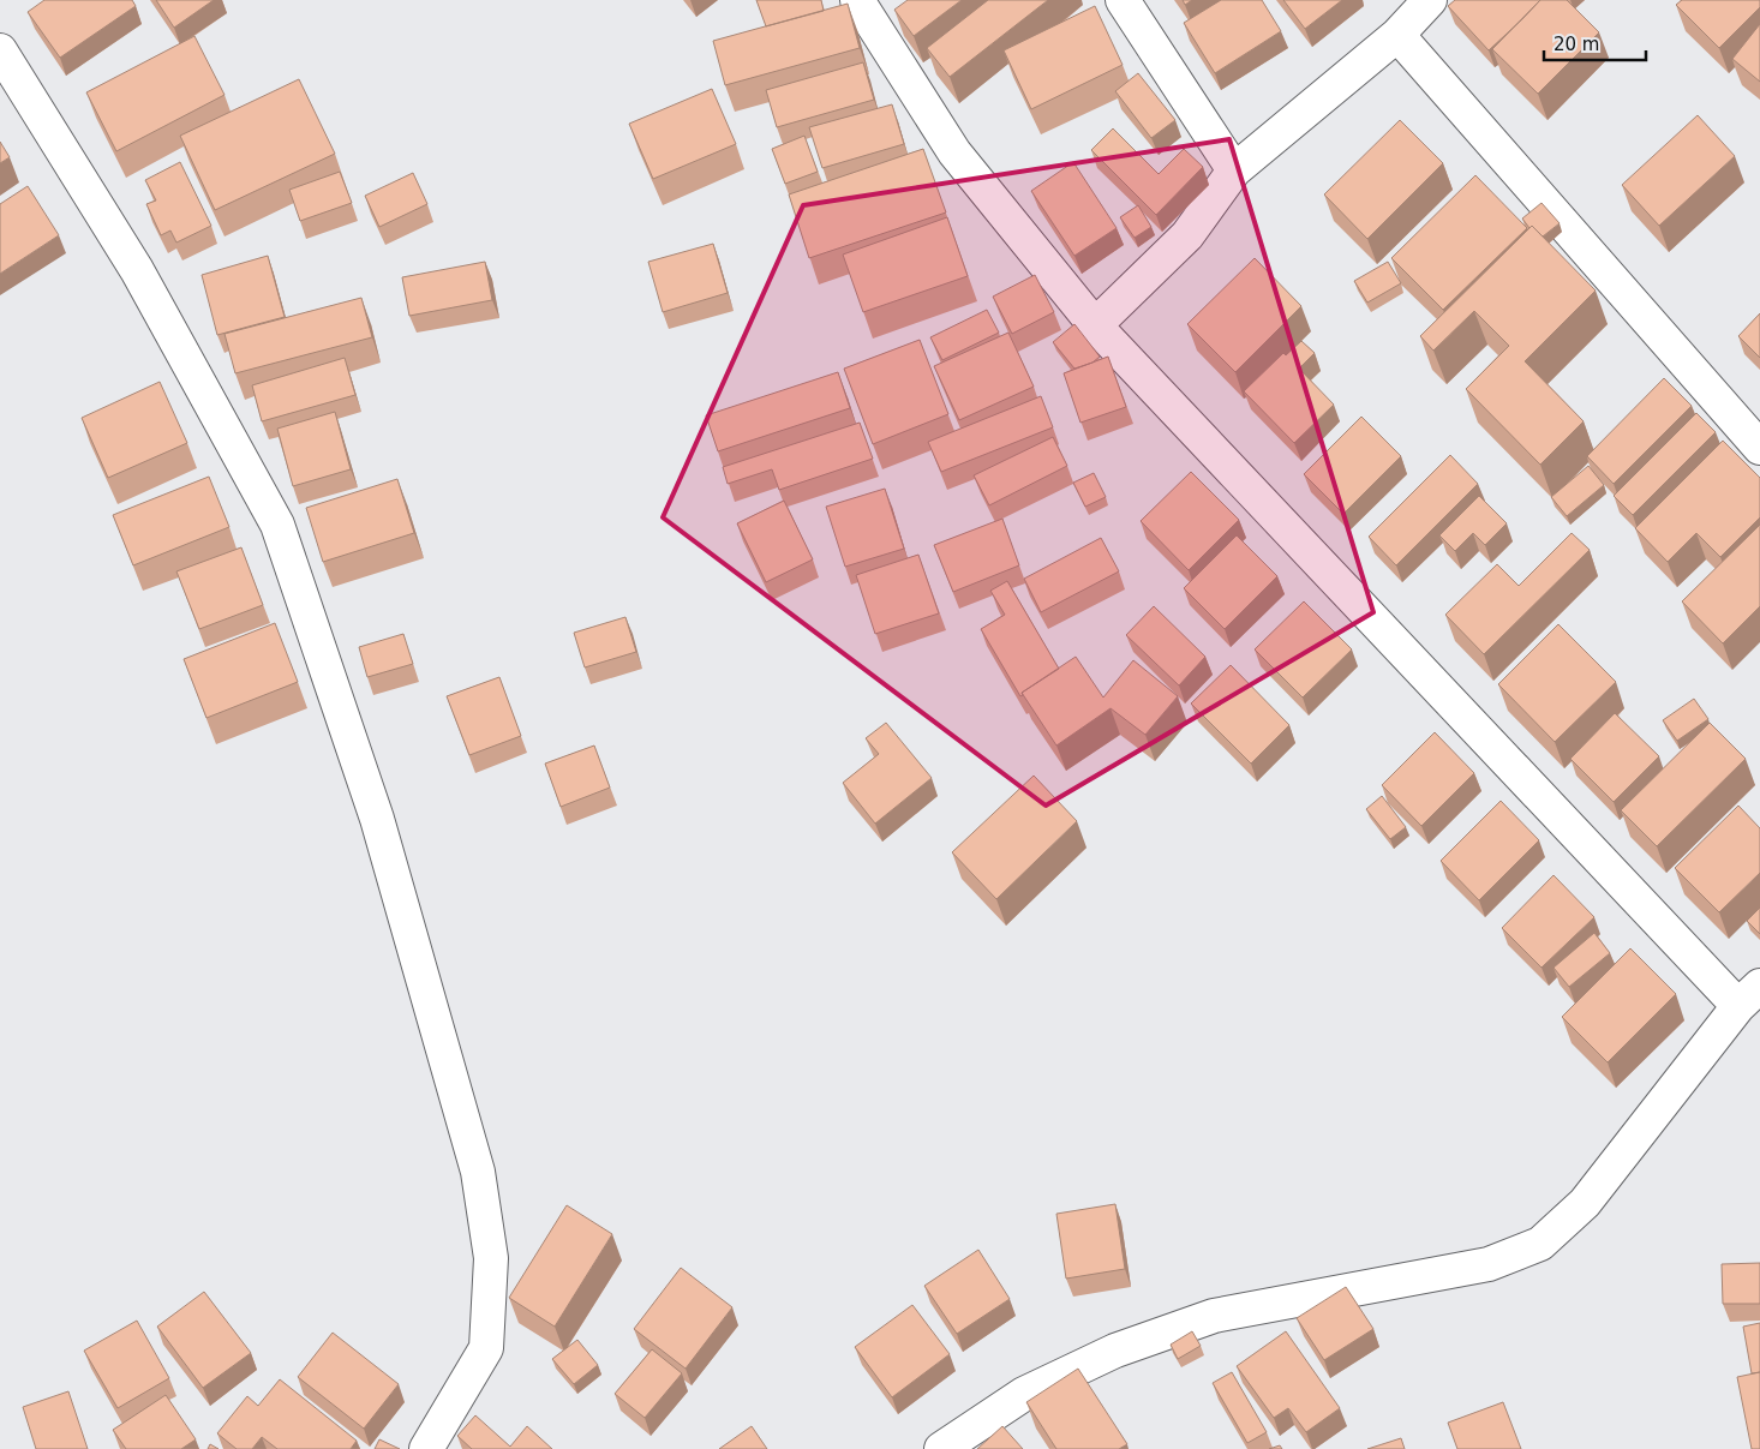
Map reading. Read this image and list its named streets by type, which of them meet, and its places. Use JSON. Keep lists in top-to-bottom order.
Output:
{
  "scale_bar": "20 m"
}
